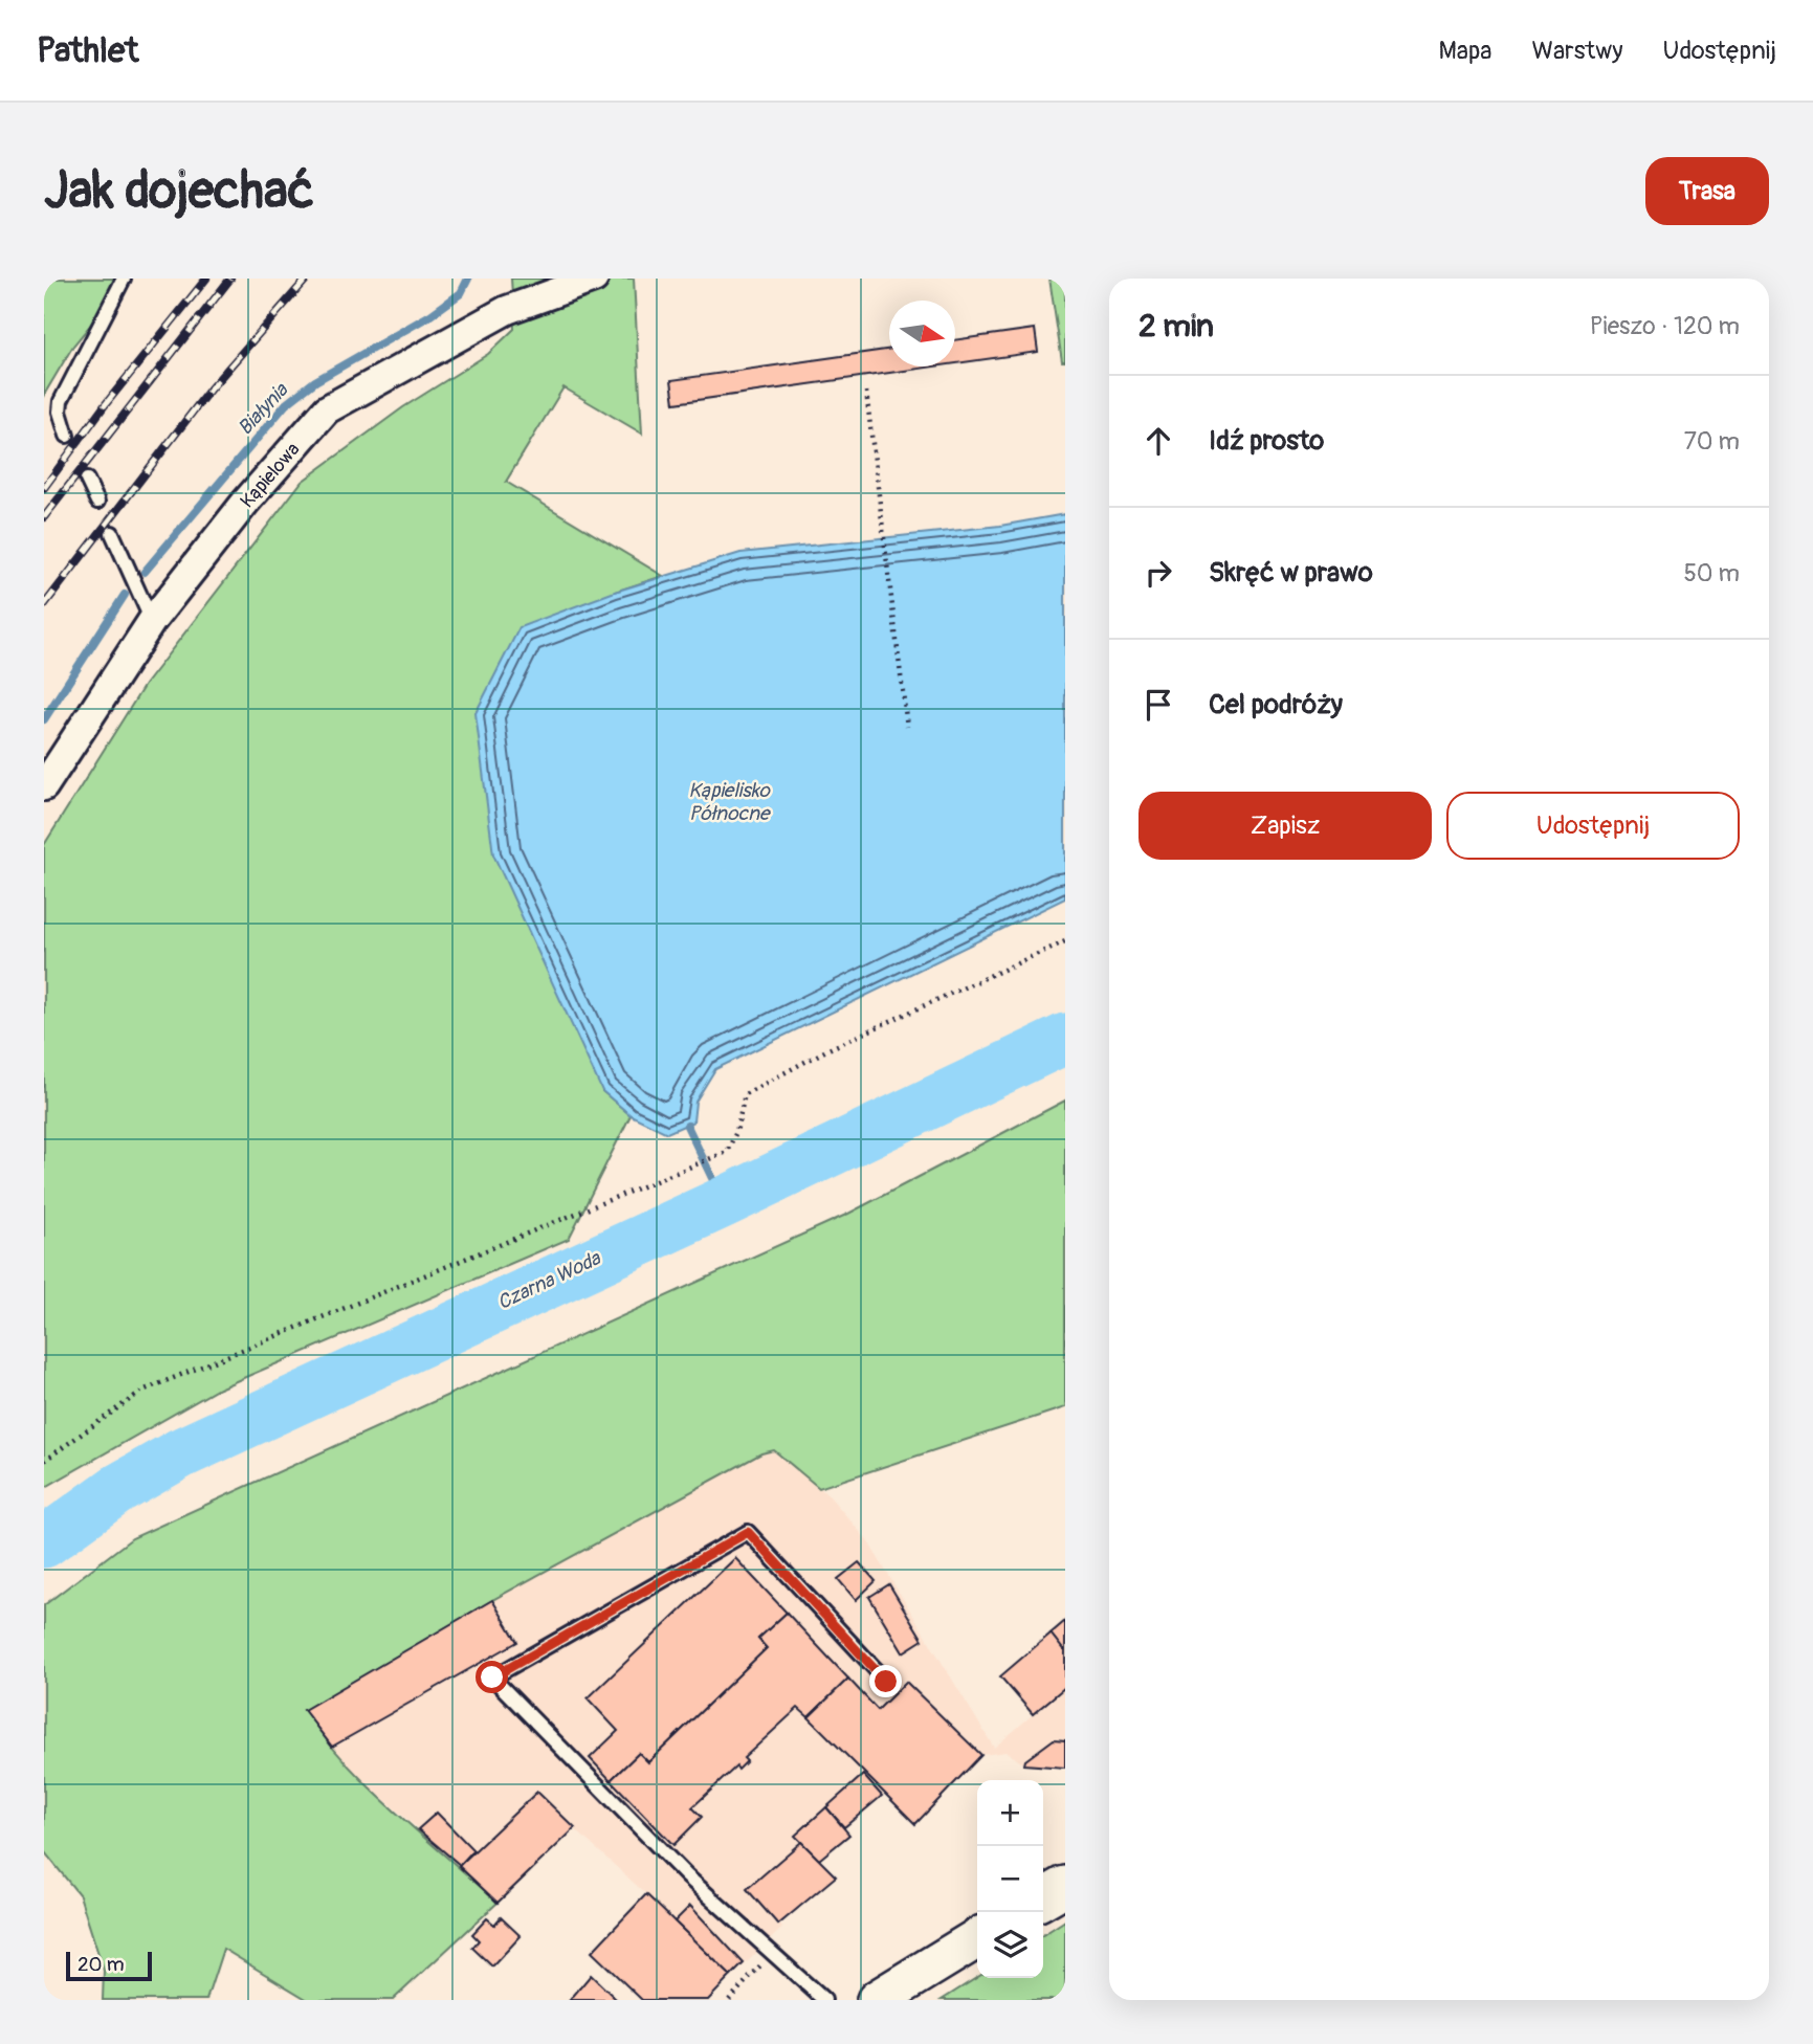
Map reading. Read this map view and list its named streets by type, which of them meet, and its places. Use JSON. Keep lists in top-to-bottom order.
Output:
{
  "streets": {
    "street": ["Kąpielowa"]
  },
  "water": ["Białynia", "Kąpielisko Północne", "Czarna Woda"],
  "scale_bar": "20 m",
  "north": "right",
  "page": {
    "header": "Pathlet",
    "nav": ["Mapa", "Warstwy", "Udostępnij"],
    "buttons": [
      "Trasa",
      ["Zapisz", "Udostępnij"]
    ],
    "title": "Jak dojechać",
    "heading": ["2 min", "Pieszo · 120 m"],
    "list": [
      ["Idź prosto", "70 m"],
      ["Skręć w prawo", "50 m"],
      "Cel podróży"
    ],
    "map_buttons": ["+", "−"],
    "scale": "20 m"
  }
}
